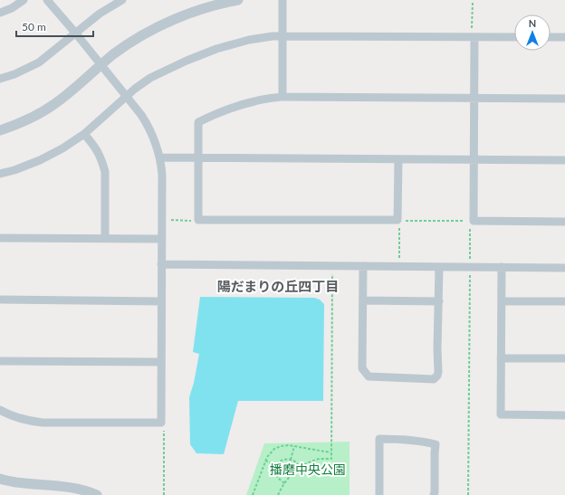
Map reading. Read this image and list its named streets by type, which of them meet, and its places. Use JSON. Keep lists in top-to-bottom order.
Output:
{
  "districts": ["陽だまりの丘四丁目"],
  "parks": ["播磨中央公園"],
  "scale_bar": "50 m",
  "north": "top"
}
